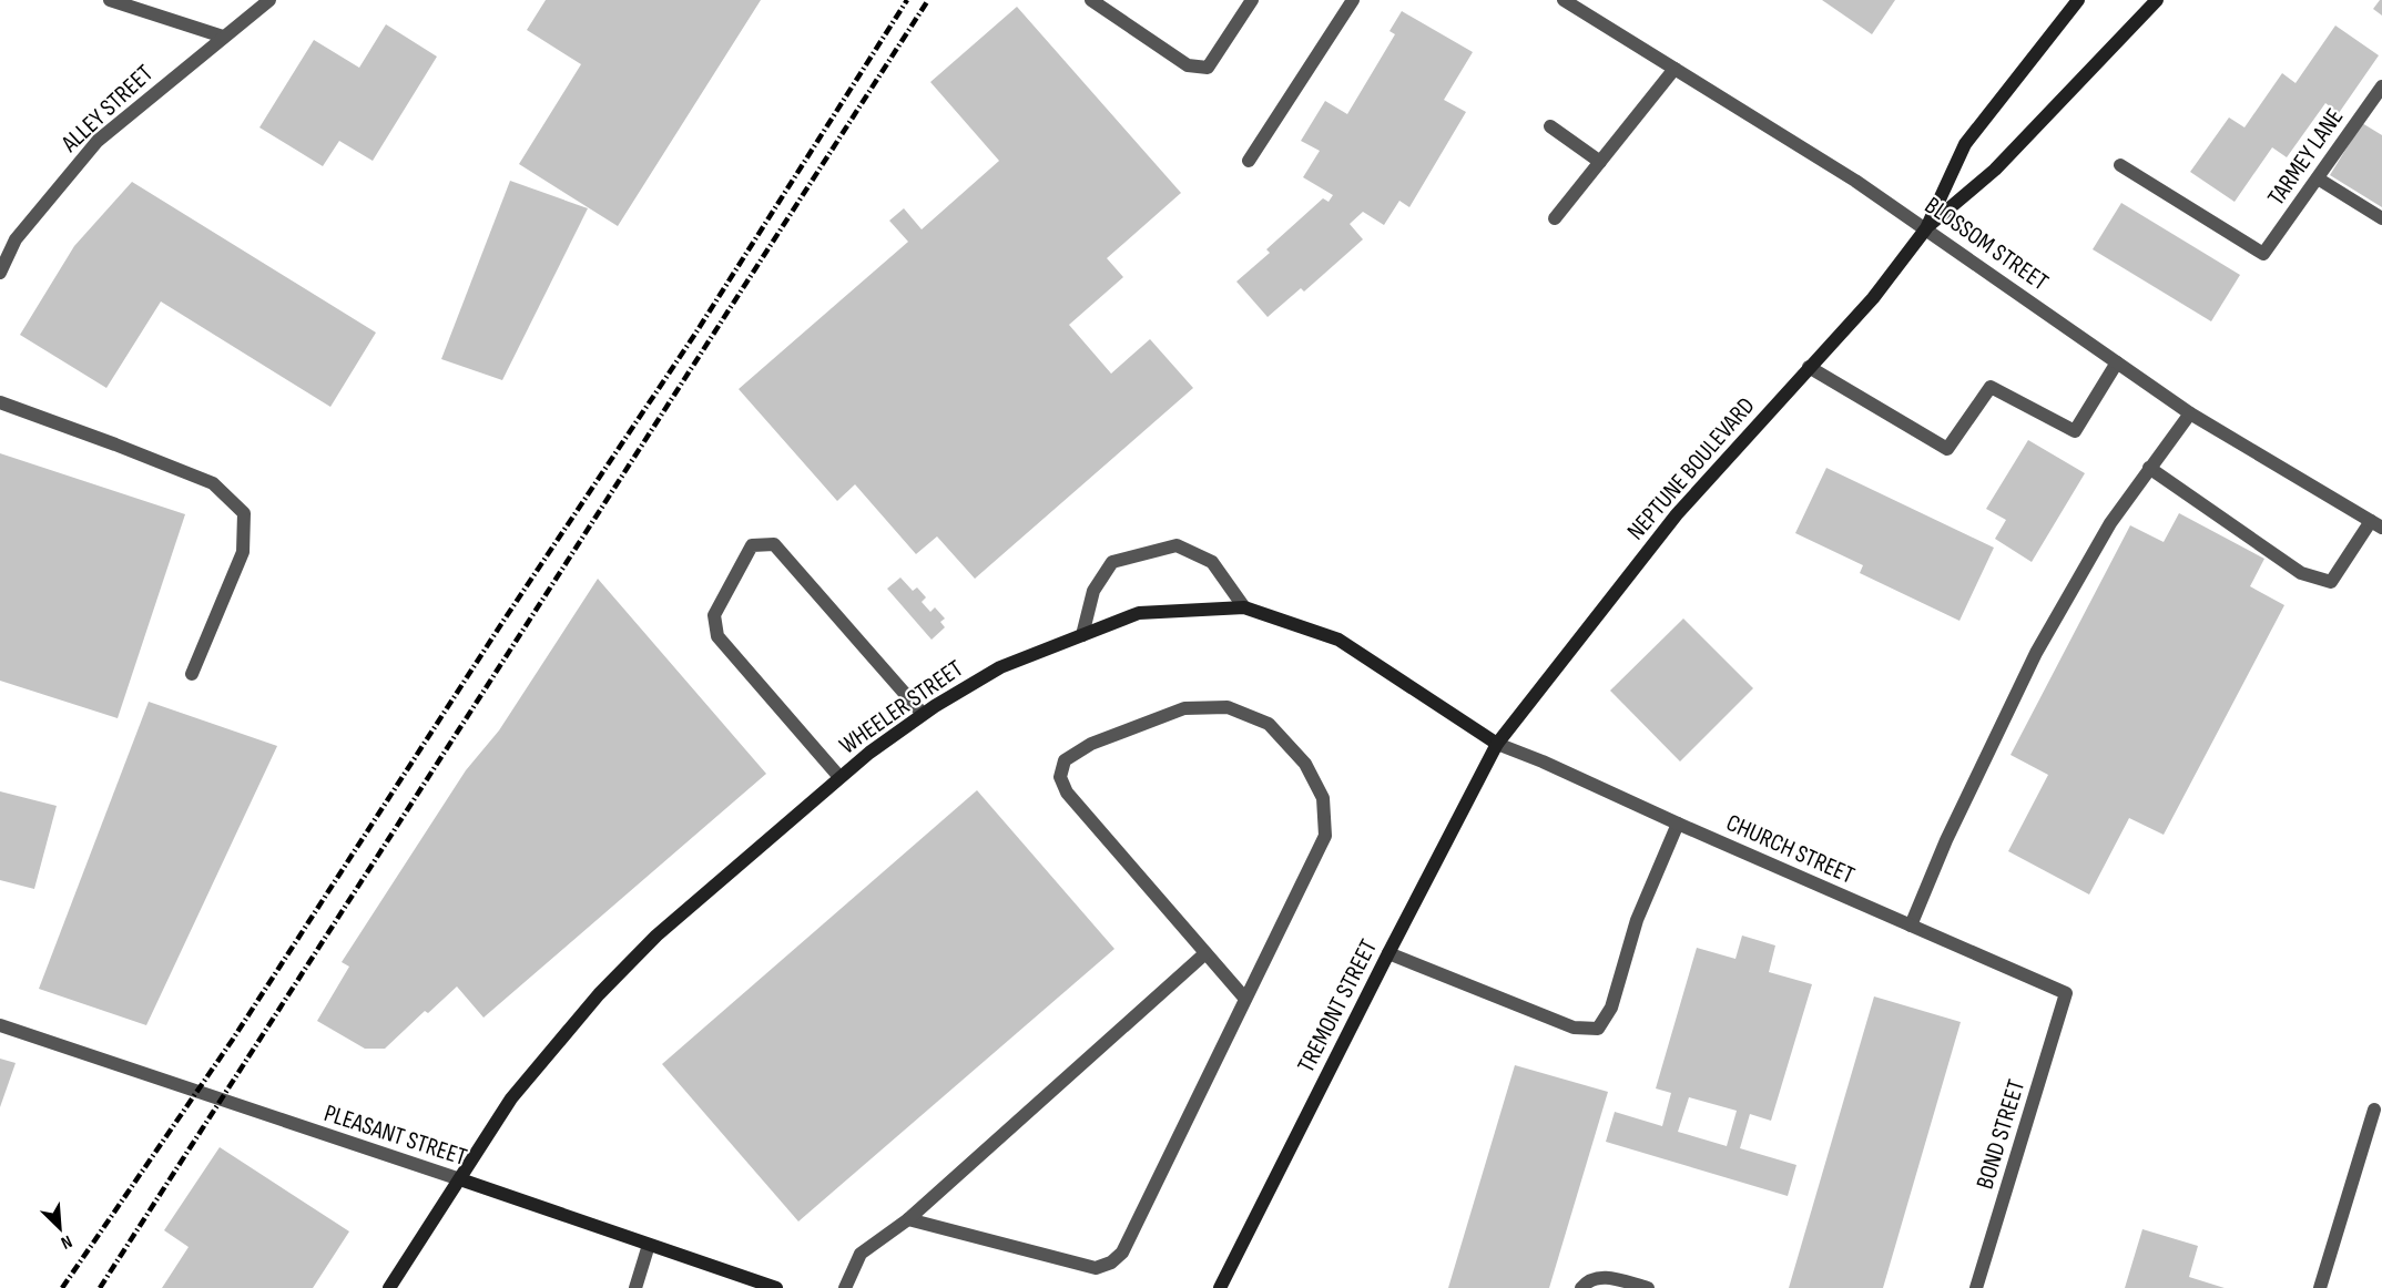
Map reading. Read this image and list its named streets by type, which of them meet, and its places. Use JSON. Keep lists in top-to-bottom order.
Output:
{
  "streets": {
    "main road": [
      "NEPTUNE BOULEVARD",
      "WHEELER STREET",
      "TREMONT STREET",
      "PLEASANT STREET"
    ],
    "street": [
      "ALLEY STREET",
      "TARMEY LANE",
      "BLOSSOM STREET",
      "CHURCH STREET",
      "BOND STREET"
    ]
  },
  "crossings": [
    ["BLOSSOM STREET", "NEPTUNE BOULEVARD"],
    ["NEPTUNE BOULEVARD", "WHEELER STREET"],
    ["NEPTUNE BOULEVARD", "CHURCH STREET"],
    ["NEPTUNE BOULEVARD", "TREMONT STREET"],
    ["WHEELER STREET", "CHURCH STREET"],
    ["WHEELER STREET", "TREMONT STREET"],
    ["WHEELER STREET", "PLEASANT STREET"],
    ["CHURCH STREET", "TREMONT STREET"],
    ["CHURCH STREET", "BOND STREET"]
  ],
  "north": "bottom right"
}
